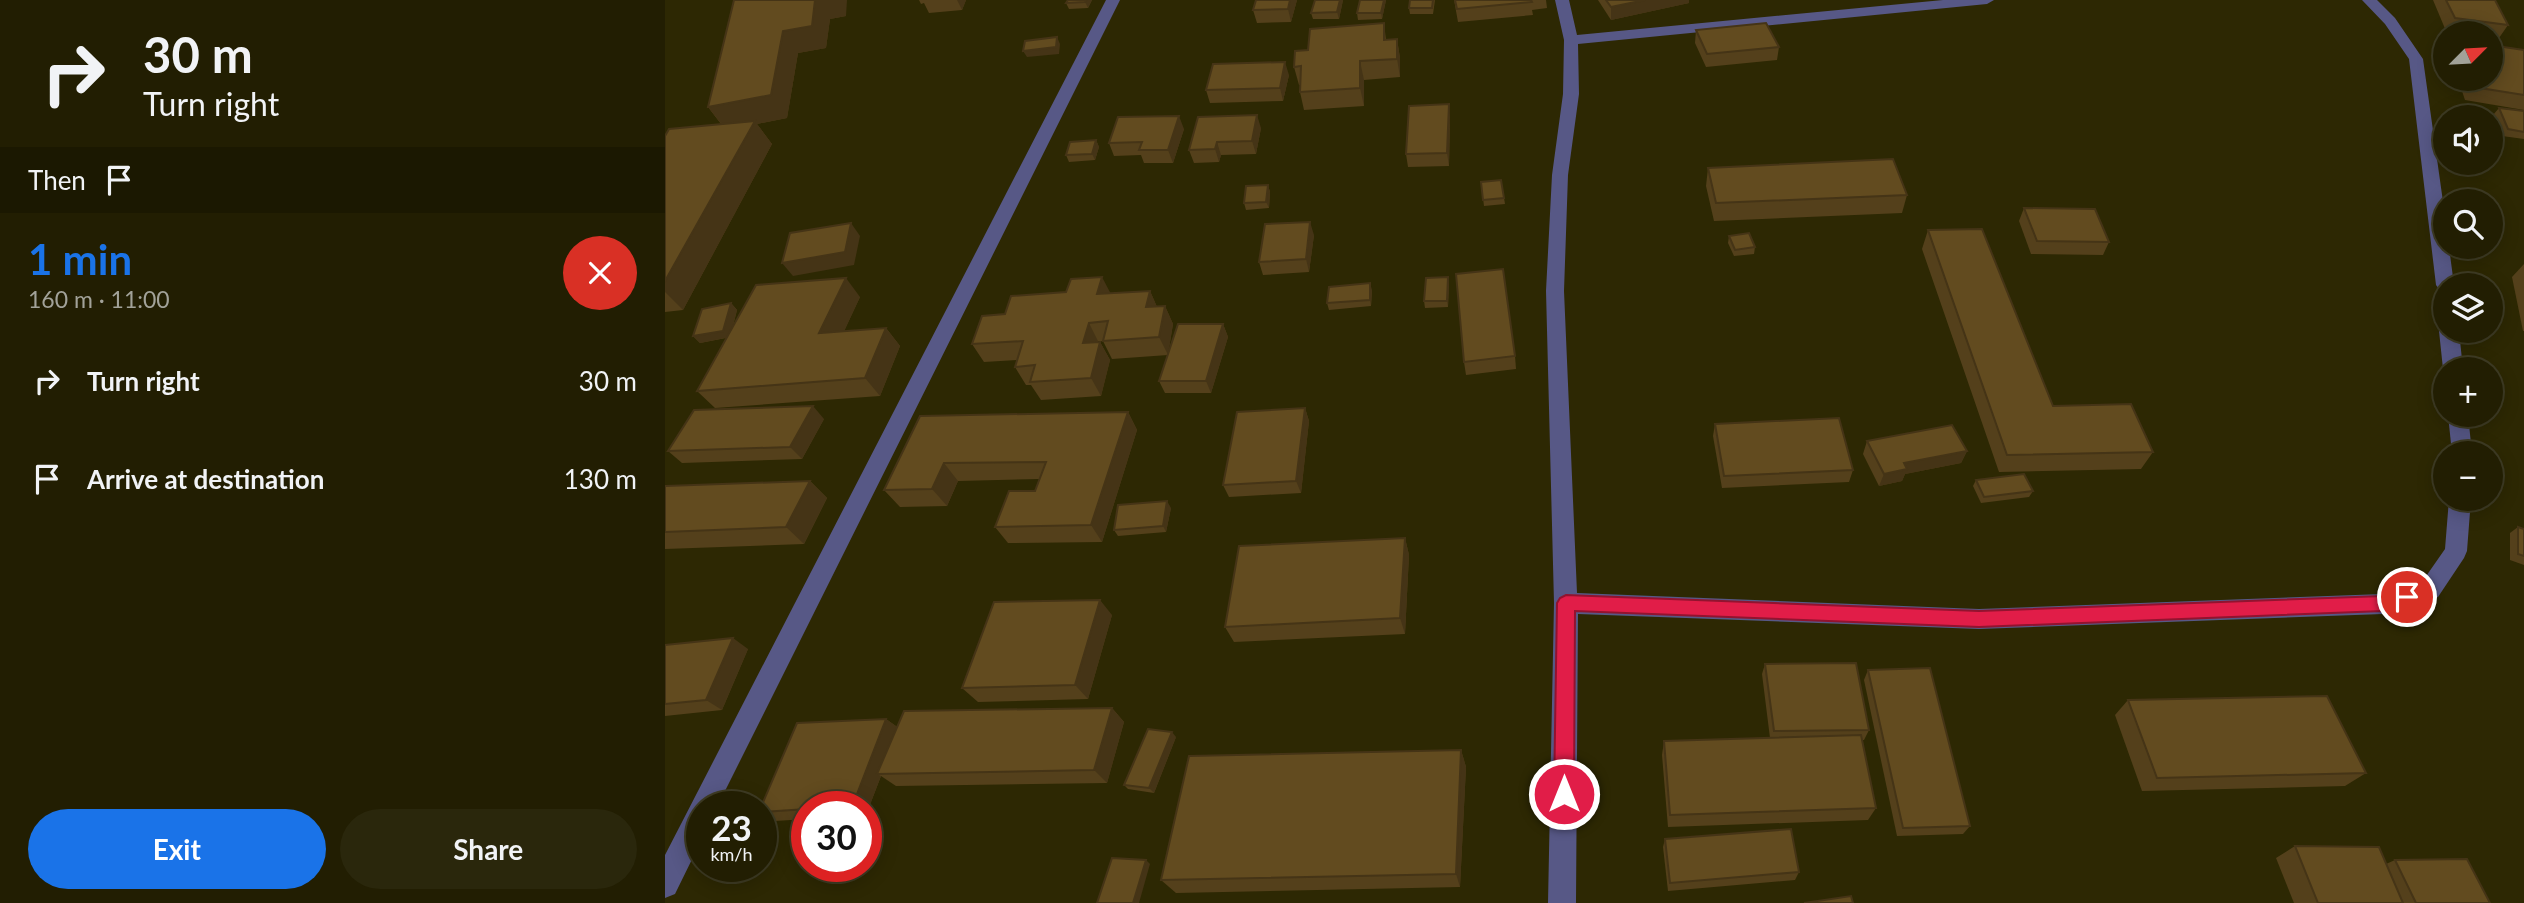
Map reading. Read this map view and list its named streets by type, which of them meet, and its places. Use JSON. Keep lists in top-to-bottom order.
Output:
{
  "north": "top right",
  "page": {
    "turn": ["30 m", "Turn right"],
    "map_buttons": ["+", "−"],
    "then": "Then",
    "heading": ["1 min", "160 m · 11:00"],
    "list": [
      {
        "name": "Turn right",
        "value": "30 m"
      },
      {
        "name": "Arrive at destination",
        "value": "130 m"
      }
    ],
    "speed": "23 km/h",
    "limit": "30",
    "buttons": ["Exit", "Share"]
  }
}
